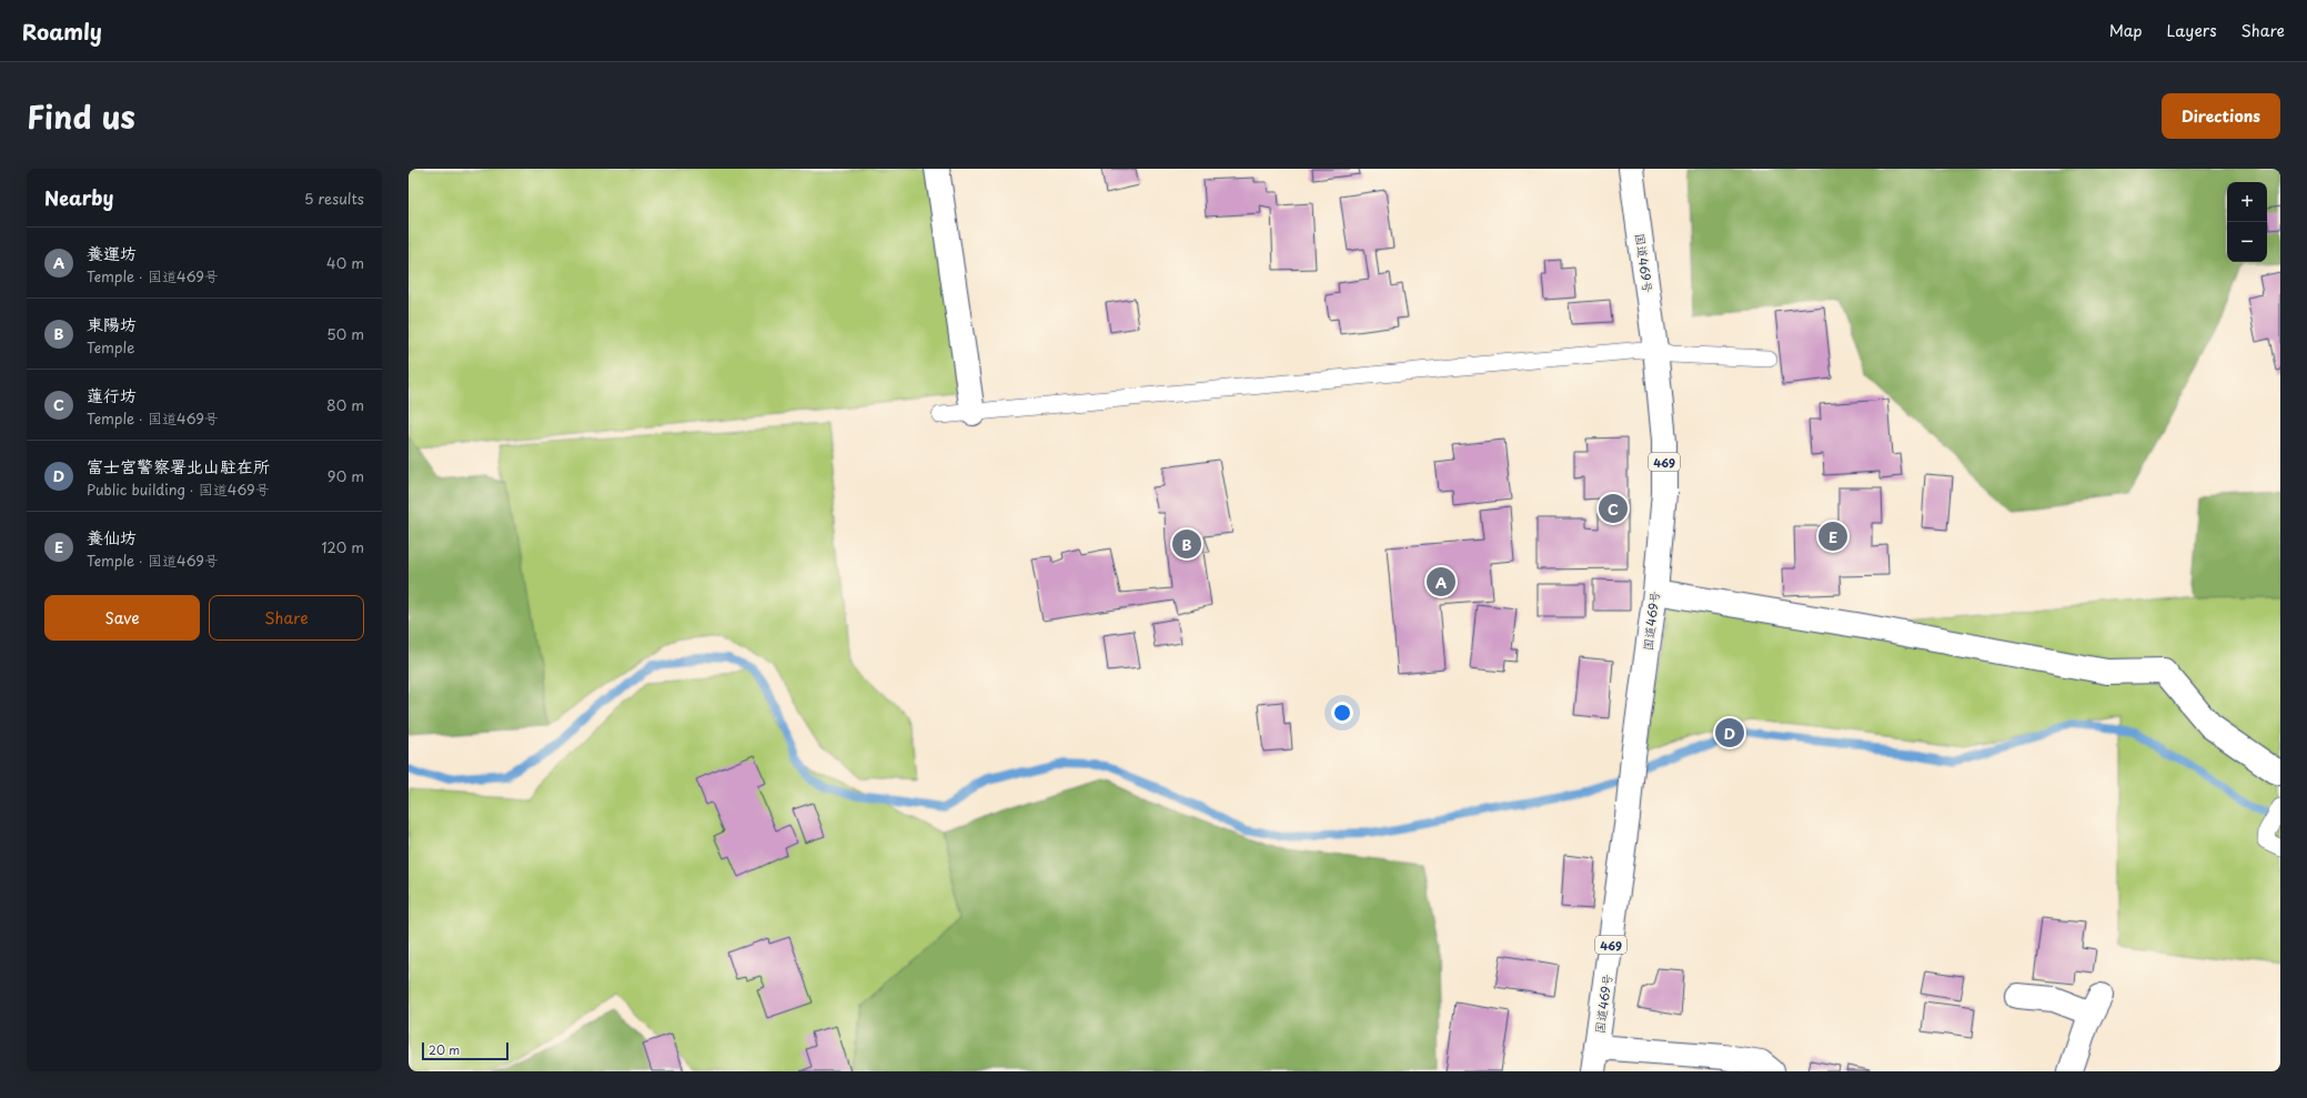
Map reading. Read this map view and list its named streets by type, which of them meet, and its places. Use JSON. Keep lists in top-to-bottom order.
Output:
{
  "streets": {
    "main road": ["国道469号", "469"]
  },
  "scale_bar": "20 m",
  "page": {
    "header": "Roamly",
    "nav": ["Map", "Layers", "Share"],
    "title": "Find us",
    "buttons": [
      "Directions",
      ["Save", "Share"]
    ],
    "heading": ["Nearby", "5 results"],
    "map_buttons": ["+", "−"],
    "list": [
      {
        "mark": "A",
        "name": "養運坊",
        "note": "Temple · 国道469号",
        "value": "40 m"
      },
      {
        "mark": "B",
        "name": "東陽坊",
        "note": "Temple",
        "value": "50 m"
      },
      {
        "mark": "C",
        "name": "蓮行坊",
        "note": "Temple · 国道469号",
        "value": "80 m"
      },
      {
        "mark": "D",
        "name": "富士宮警察署北山駐在所",
        "note": "Public building · 国道469号",
        "value": "90 m"
      },
      {
        "mark": "E",
        "name": "養仙坊",
        "note": "Temple · 国道469号",
        "value": "120 m"
      }
    ],
    "pins": [
      "C",
      "E",
      "B",
      "A",
      "D"
    ],
    "scale": "20 m"
  }
}
